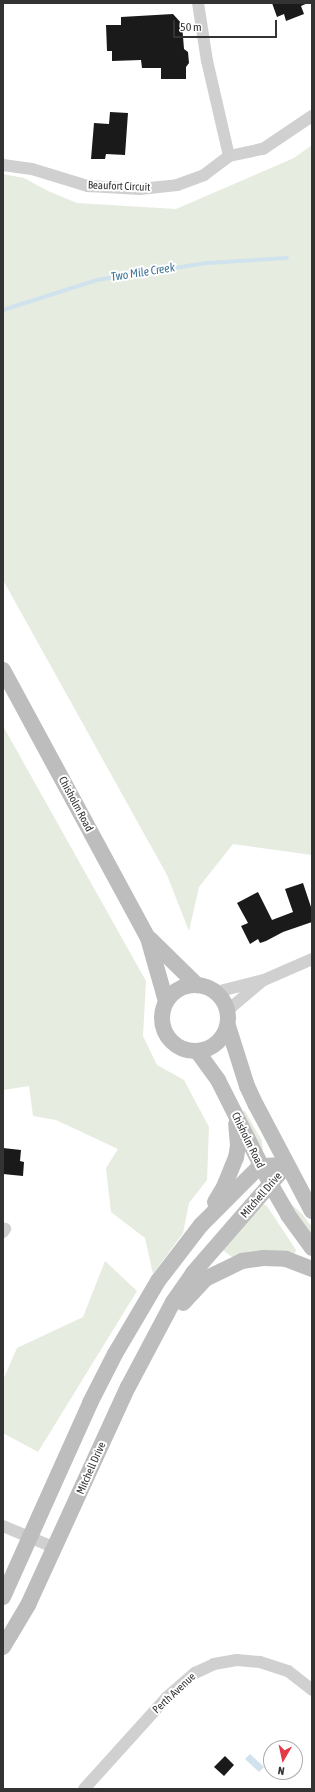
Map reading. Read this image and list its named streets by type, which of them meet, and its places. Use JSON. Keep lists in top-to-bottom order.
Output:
{
  "streets": {
    "main road": ["Chisholm Road", "Mitchell Drive"],
    "street": ["Beaufort Circuit", "Perth Avenue"]
  },
  "crossings": [
    ["Chisholm Road", "Mitchell Drive"]
  ],
  "water": ["Two Mile Creek"],
  "scale_bar": "50 m",
  "north": "bottom"
}
